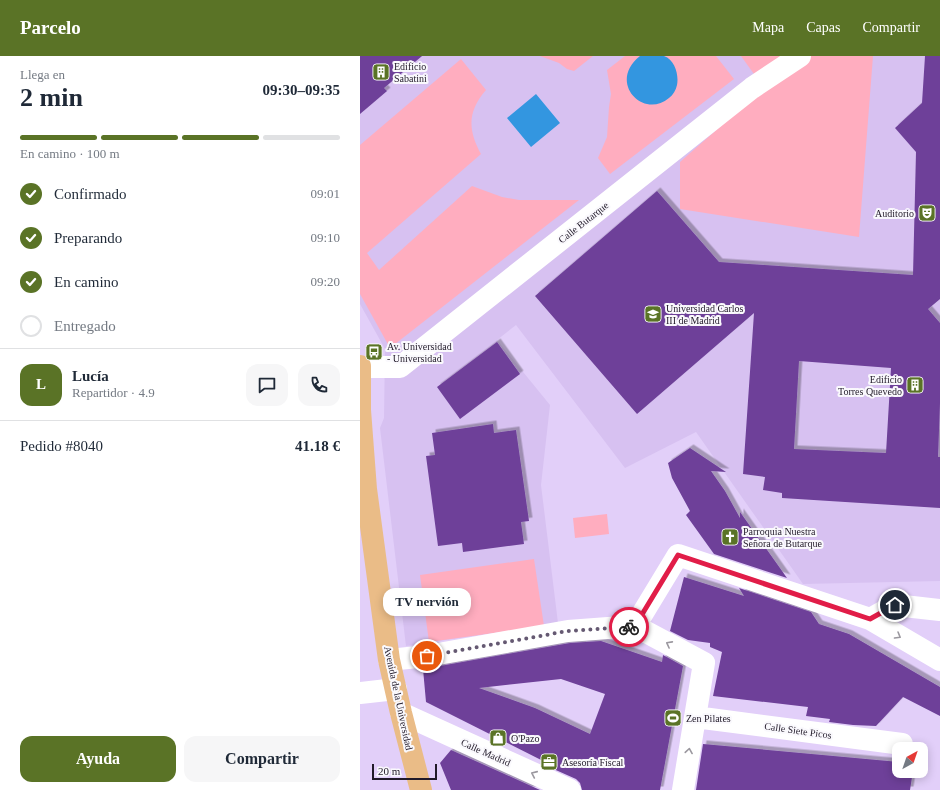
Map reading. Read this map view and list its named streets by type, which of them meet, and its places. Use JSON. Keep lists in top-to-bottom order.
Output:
{
  "streets": {
    "main road": ["Avenida de la Universidad"],
    "street": ["Calle Butarque", "Calle Siete Picos", "Calle Madrid"]
  },
  "crossings": [
    ["Calle Butarque", "Avenida de la Universidad"],
    ["Avenida de la Universidad", "Calle Madrid"]
  ],
  "one_way": ["Calle Madrid"],
  "places": {
    "building": ["Edificio Sabatini", "Edificio Torres Quevedo"],
    "theatre": ["Auditorio"],
    "school or university": ["Universidad Carlos III de Madrid"],
    "bus stop": ["Av. Universidad - Universidad"],
    "church": ["Parroquia Nuestra Señora de Butarque"],
    "other": ["TV nervión"],
    "sports": ["Zen Pilates"],
    "shop": ["O'Pazo"],
    "office": ["Asesoría Fiscal"]
  },
  "scale_bar": "20 m",
  "north": "top right",
  "page": {
    "header": "Parcelo",
    "nav": ["Mapa", "Capas", "Compartir"],
    "heading": ["2 min", "Llega en", "09:30–09:35"],
    "panel": [
      "Lucía",
      "Repartidor · 4.9",
      "Pedido #8040",
      "41.18 €"
    ],
    "bar": "En camino · 100 m",
    "list": [
      ["Confirmado", "09:01"],
      ["Preparando", "09:10"],
      ["En camino", "09:20"],
      "Entregado"
    ],
    "round": "L",
    "bubble": "TV nervión",
    "buttons": ["Ayuda", "Compartir"],
    "scale": "20 m"
  }
}
